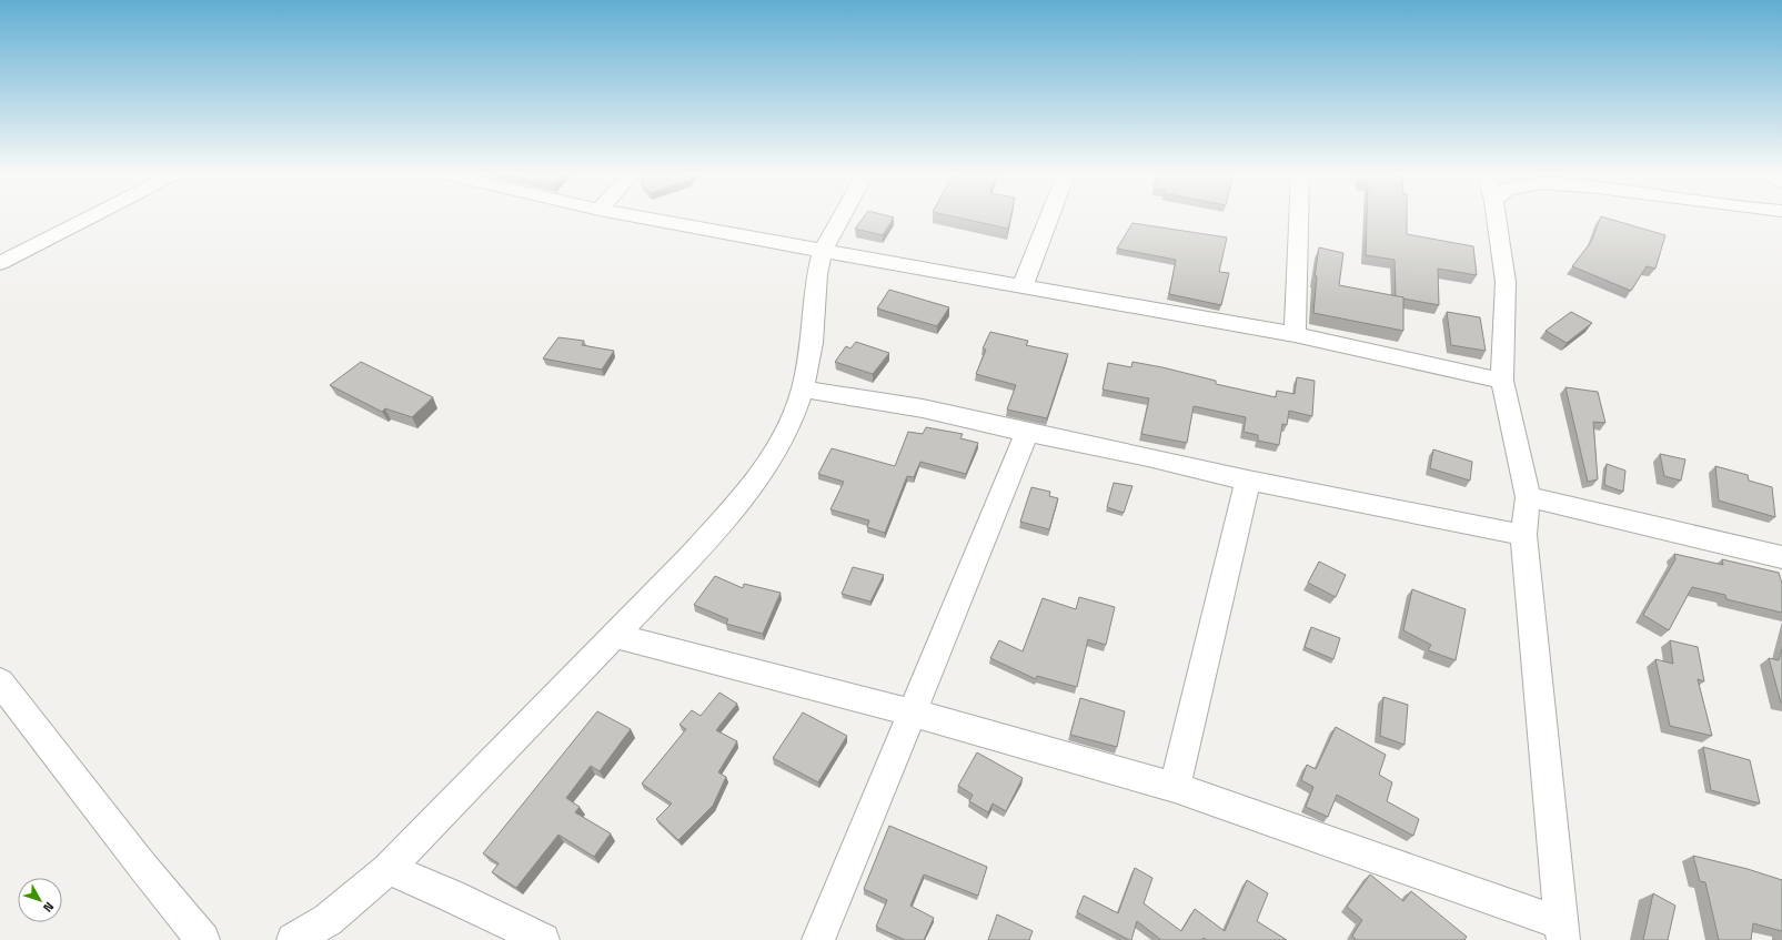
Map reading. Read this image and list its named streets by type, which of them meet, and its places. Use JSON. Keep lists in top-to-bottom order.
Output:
{
  "north": "bottom right"
}
